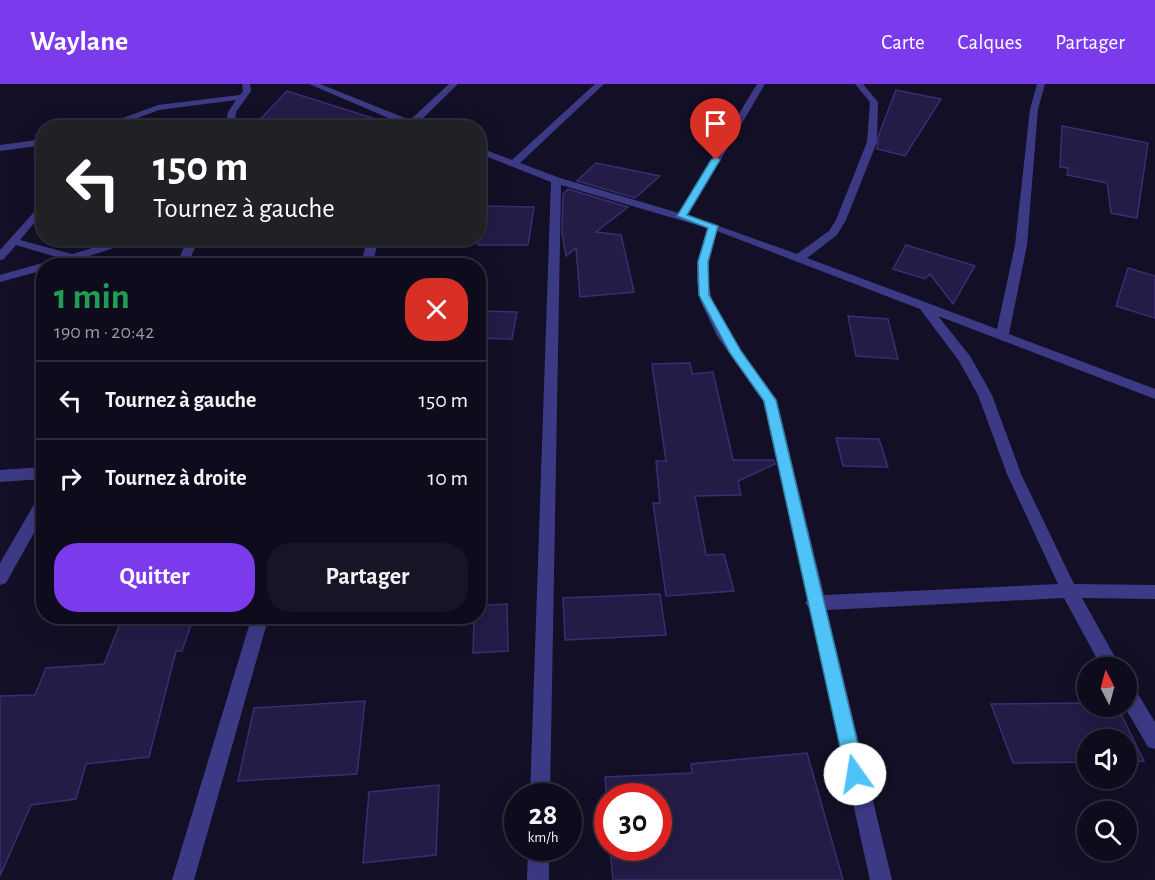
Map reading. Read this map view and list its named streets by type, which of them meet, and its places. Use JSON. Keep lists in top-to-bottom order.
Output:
{
  "north": "top",
  "page": {
    "header": "Waylane",
    "nav": ["Carte", "Calques", "Partager"],
    "turn": ["150 m", "Tournez à gauche"],
    "heading": ["1 min", "190 m · 20:42"],
    "list": [
      {
        "name": "Tournez à gauche",
        "value": "150 m"
      },
      {
        "name": "Tournez à droite",
        "value": "10 m"
      }
    ],
    "buttons": ["Quitter", "Partager"],
    "speed": "28 km/h",
    "limit": "30"
  }
}
